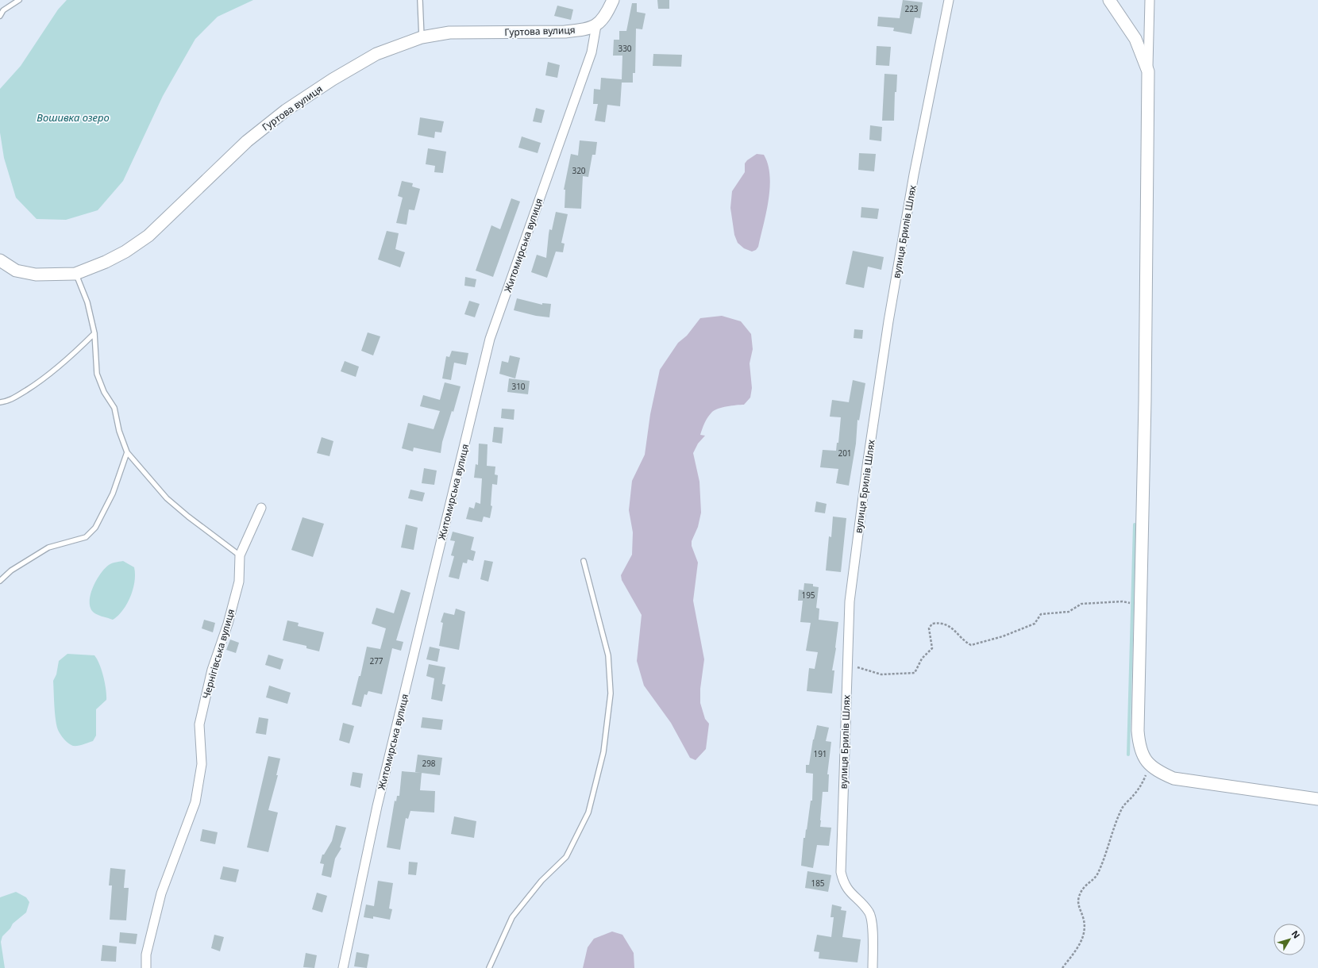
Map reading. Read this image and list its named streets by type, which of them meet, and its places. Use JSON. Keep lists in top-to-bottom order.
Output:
{
  "streets": {
    "street": [
      "Гуртова вулиця",
      "вулиця Брилів Шлях",
      "Житомирська вулиця",
      "Чернігівська вулиця"
    ]
  },
  "crossings": [
    ["Гуртова вулиця", "Житомирська вулиця"]
  ],
  "water": ["Вошивка озеро"],
  "house_numbers": [
    "223",
    "330",
    "320",
    "310",
    "201",
    "195",
    "277",
    "191",
    "298",
    "185"
  ],
  "north": "top right"
}
